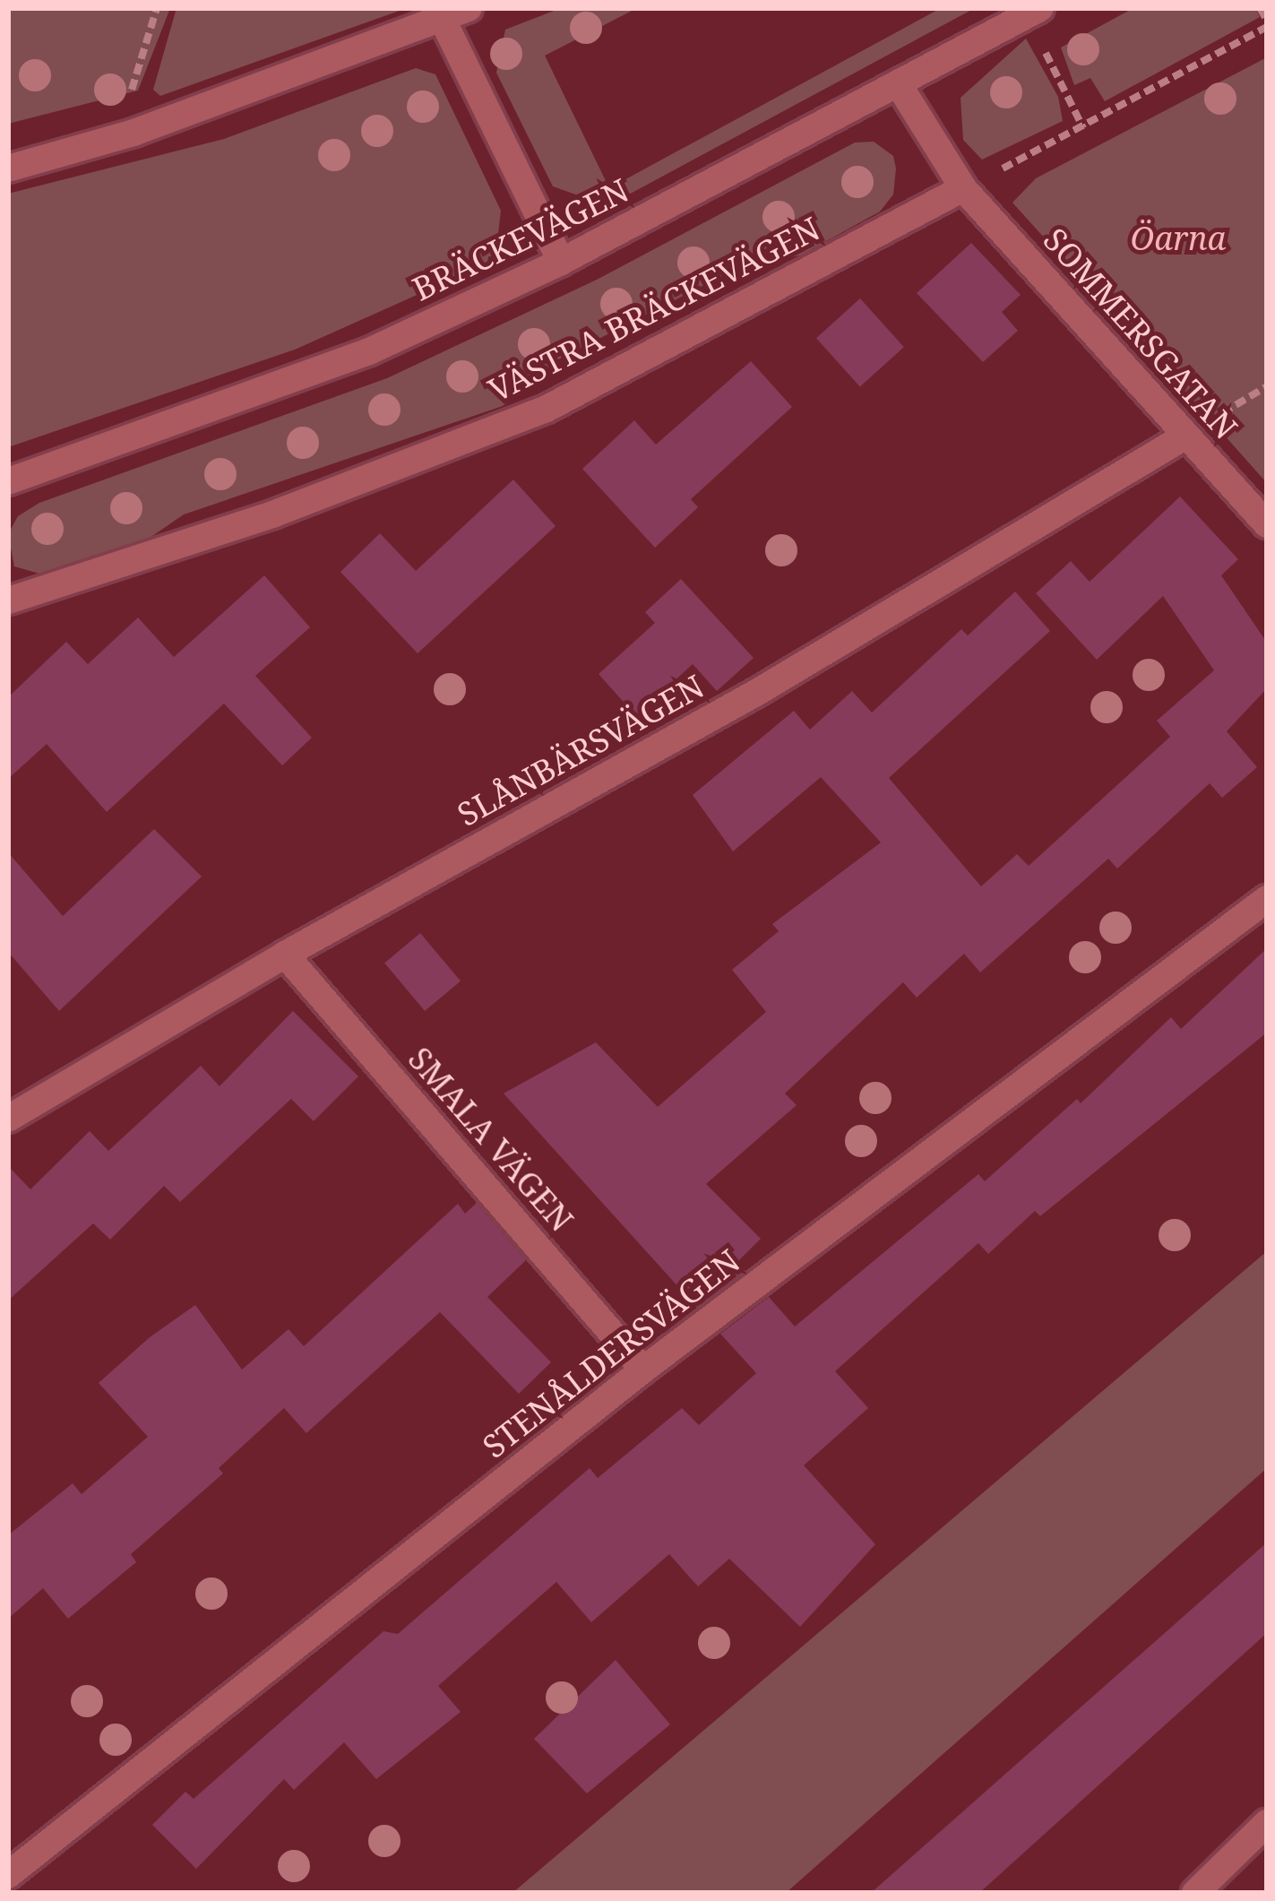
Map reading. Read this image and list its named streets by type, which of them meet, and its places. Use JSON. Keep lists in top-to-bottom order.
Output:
{
  "streets": {
    "street": [
      "BRÄCKEVÄGEN",
      "VÄSTRA BRÄCKEVÄGEN",
      "SOMMERSGATAN",
      "SLÅNBÄRSVÄGEN",
      "SMALA VÄGEN",
      "STENÅLDERSVÄGEN"
    ]
  },
  "crossings": [
    ["VÄSTRA BRÄCKEVÄGEN", "SOMMERSGATAN"],
    ["SOMMERSGATAN", "SLÅNBÄRSVÄGEN"],
    ["SLÅNBÄRSVÄGEN", "SMALA VÄGEN"],
    ["SMALA VÄGEN", "STENÅLDERSVÄGEN"]
  ],
  "parks": ["Öarna"]
}
